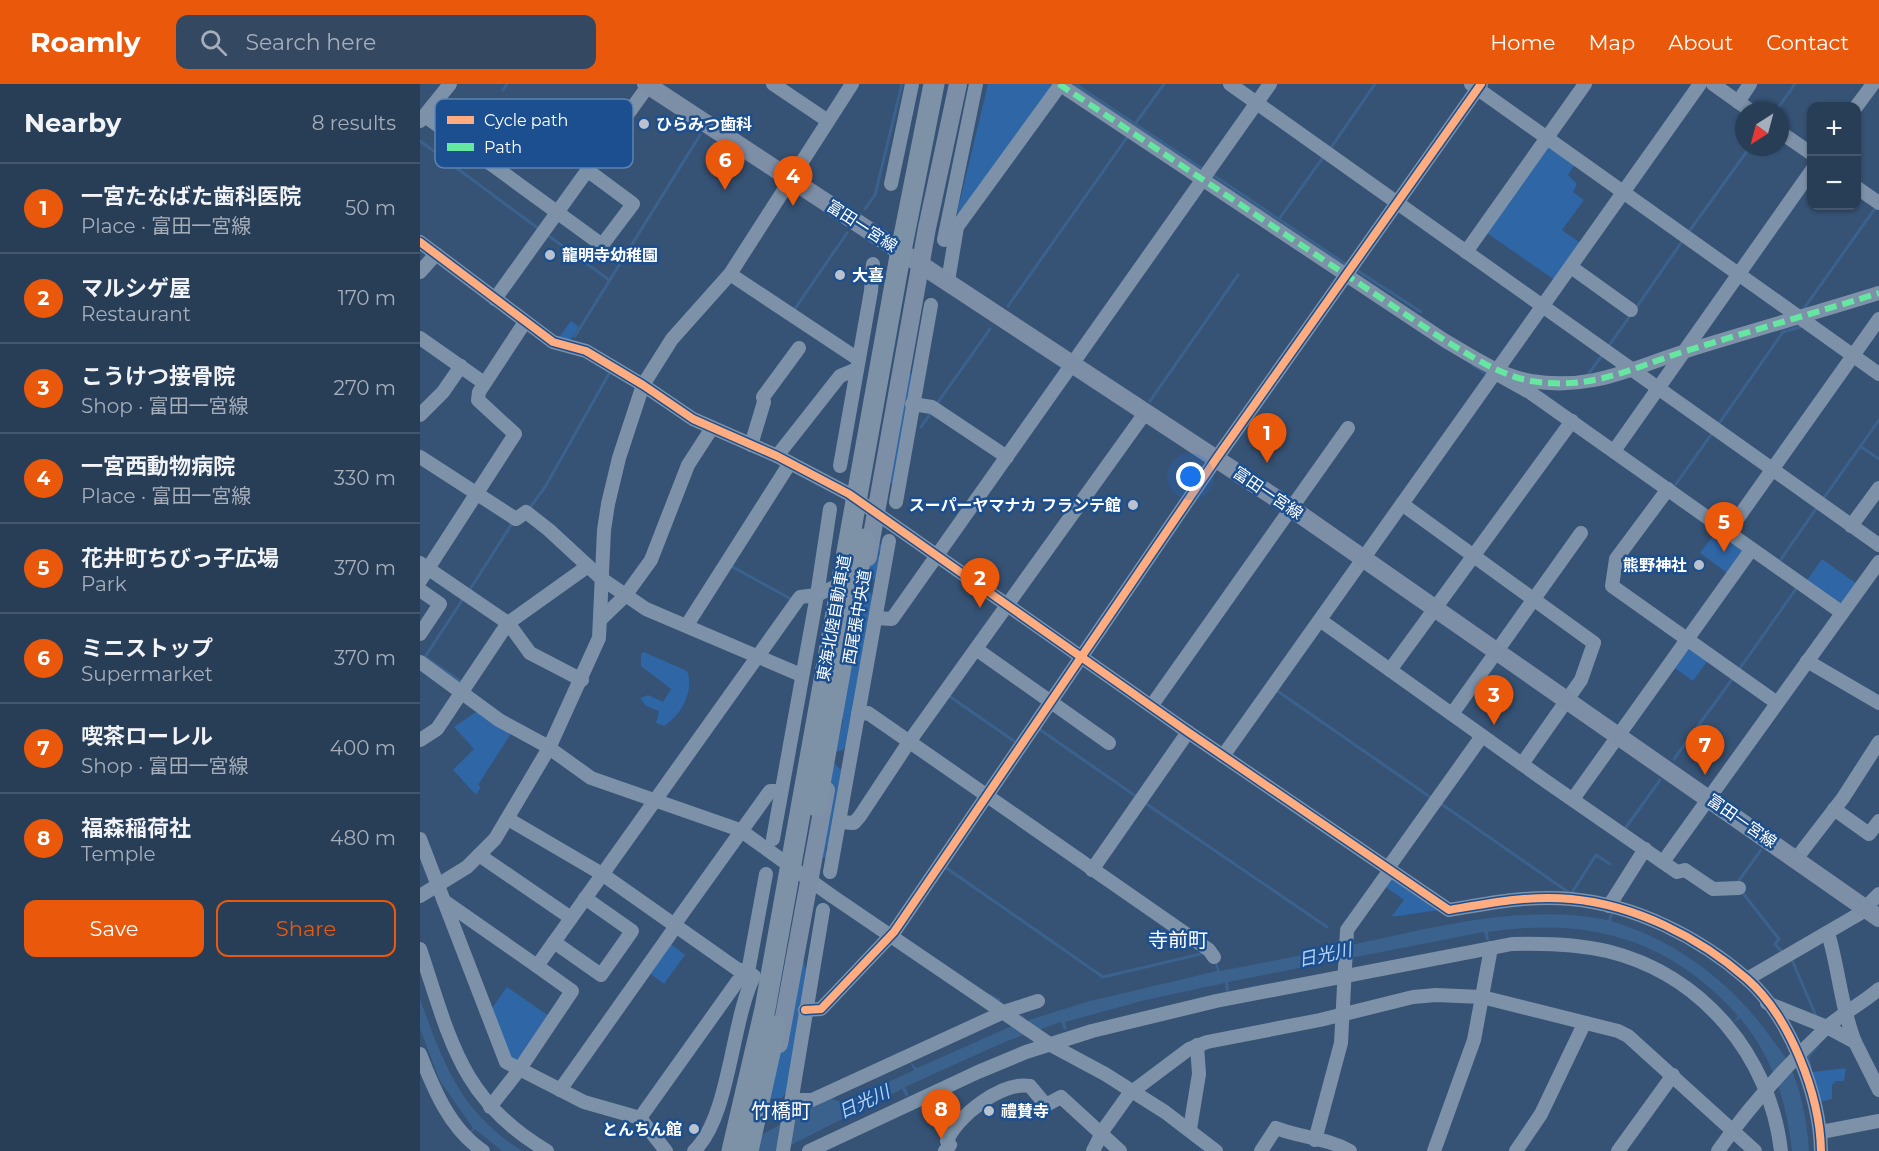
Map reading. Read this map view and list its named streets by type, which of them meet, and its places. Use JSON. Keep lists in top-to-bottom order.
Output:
{
  "streets": {
    "highway": ["東海北陸自動車道"],
    "main road": ["富田一宮線", "西尾張中央道"]
  },
  "crossings": [
    ["富田一宮線", "西尾張中央道"],
    ["西尾張中央道", "東海北陸自動車道"]
  ],
  "districts": ["寺前町", "竹橋町"],
  "water": ["日光川"],
  "places": [
    "ひらみつ歯科",
    "龍明寺幼稚園",
    "大喜",
    "スーパーヤマナカ フランテ館",
    "熊野神社",
    "禮賛寺",
    "とんちん館"
  ],
  "legend": ["Cycle path", "Path"],
  "north": "bottom left",
  "page": {
    "header": "Roamly",
    "search": "Search here",
    "nav": [
      "Home",
      "Map",
      "About",
      "Contact"
    ],
    "heading": ["Nearby", "8 results"],
    "map_buttons": ["+", "−"],
    "pins": [
      "6",
      "4",
      "1",
      "5",
      "2",
      "3",
      "7",
      "8"
    ],
    "list": [
      {
        "mark": "1",
        "name": "一宮たなばた歯科医院",
        "note": "Place · 富田一宮線",
        "value": "50 m"
      },
      {
        "mark": "2",
        "name": "マルシゲ屋",
        "note": "Restaurant",
        "value": "170 m"
      },
      {
        "mark": "3",
        "name": "こうけつ接骨院",
        "note": "Shop · 富田一宮線",
        "value": "270 m"
      },
      {
        "mark": "4",
        "name": "一宮西動物病院",
        "note": "Place · 富田一宮線",
        "value": "330 m"
      },
      {
        "mark": "5",
        "name": "花井町ちびっ子広場",
        "note": "Park",
        "value": "370 m"
      },
      {
        "mark": "6",
        "name": "ミニストップ",
        "note": "Supermarket",
        "value": "370 m"
      },
      {
        "mark": "7",
        "name": "喫茶ローレル",
        "note": "Shop · 富田一宮線",
        "value": "400 m"
      },
      {
        "mark": "8",
        "name": "福森稲荷社",
        "note": "Temple",
        "value": "480 m"
      }
    ],
    "buttons": ["Save", "Share"]
  }
}
